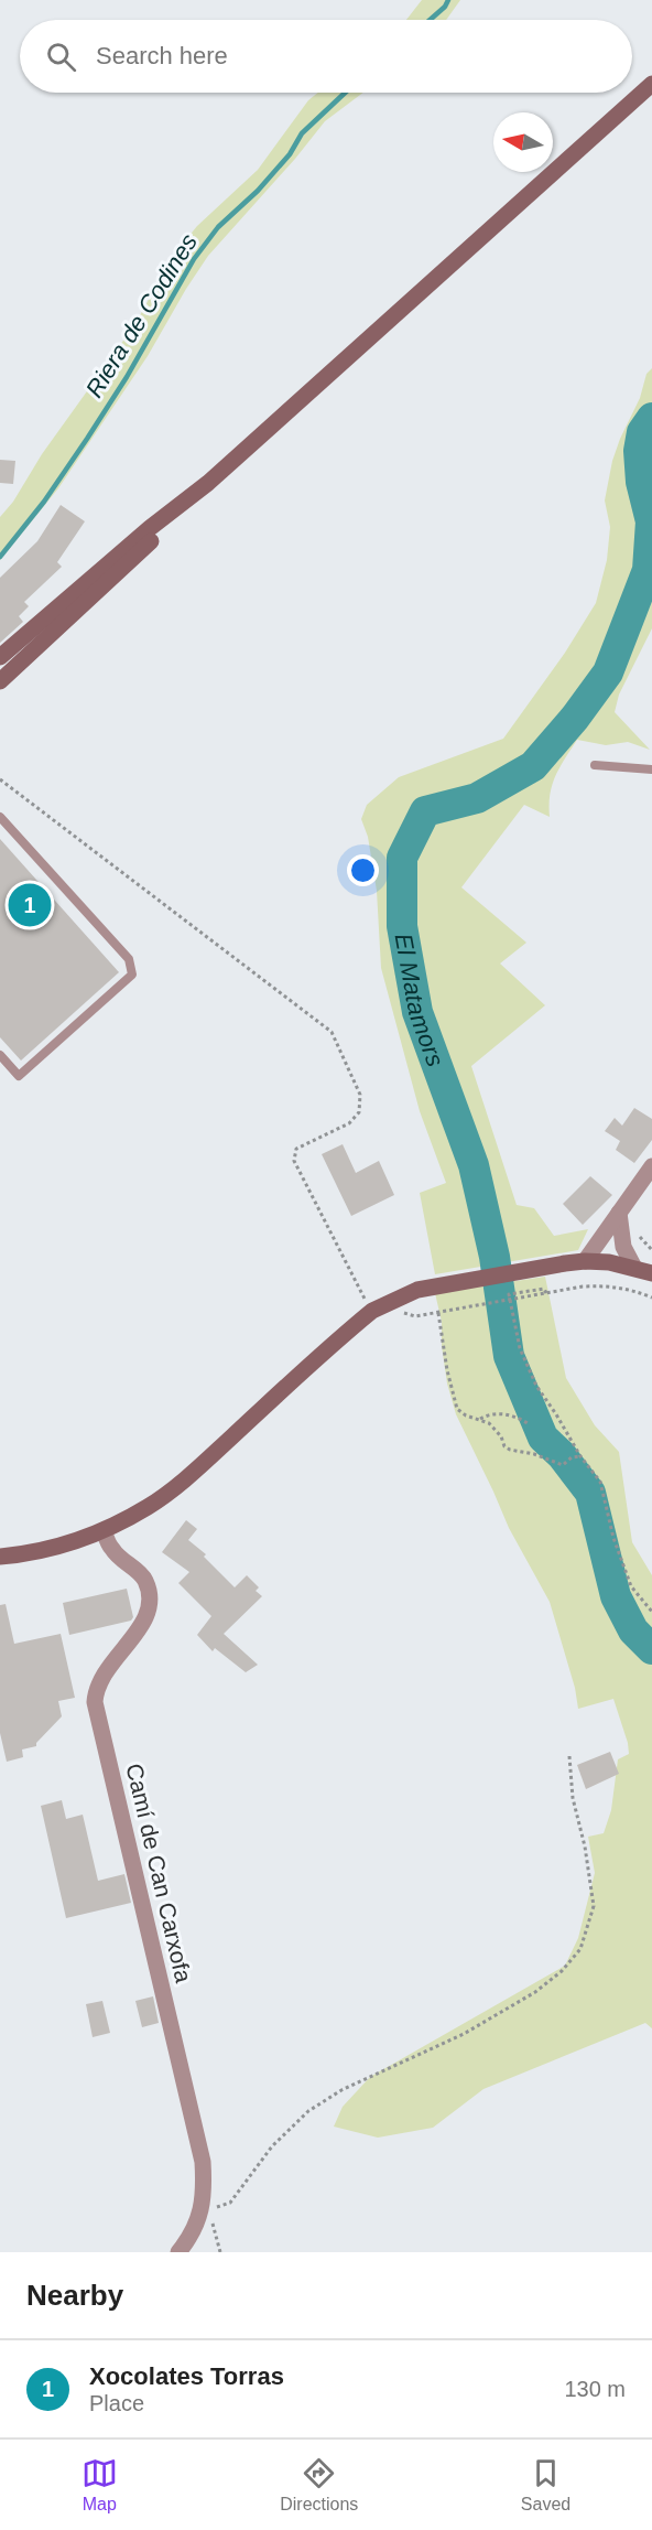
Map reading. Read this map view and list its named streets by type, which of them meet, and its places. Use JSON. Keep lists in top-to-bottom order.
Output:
{
  "streets": {
    "street": ["Camí de Can Carxofa"]
  },
  "water": ["Riera de Codines", "El Matamors"],
  "north": "left",
  "page": {
    "search": "Search here",
    "pins": "1",
    "heading": "Nearby",
    "list": [
      {
        "mark": "1",
        "name": "Xocolates Torras",
        "note": "Place",
        "value": "130 m"
      }
    ],
    "nav": ["Map", "Directions", "Saved"]
  }
}
